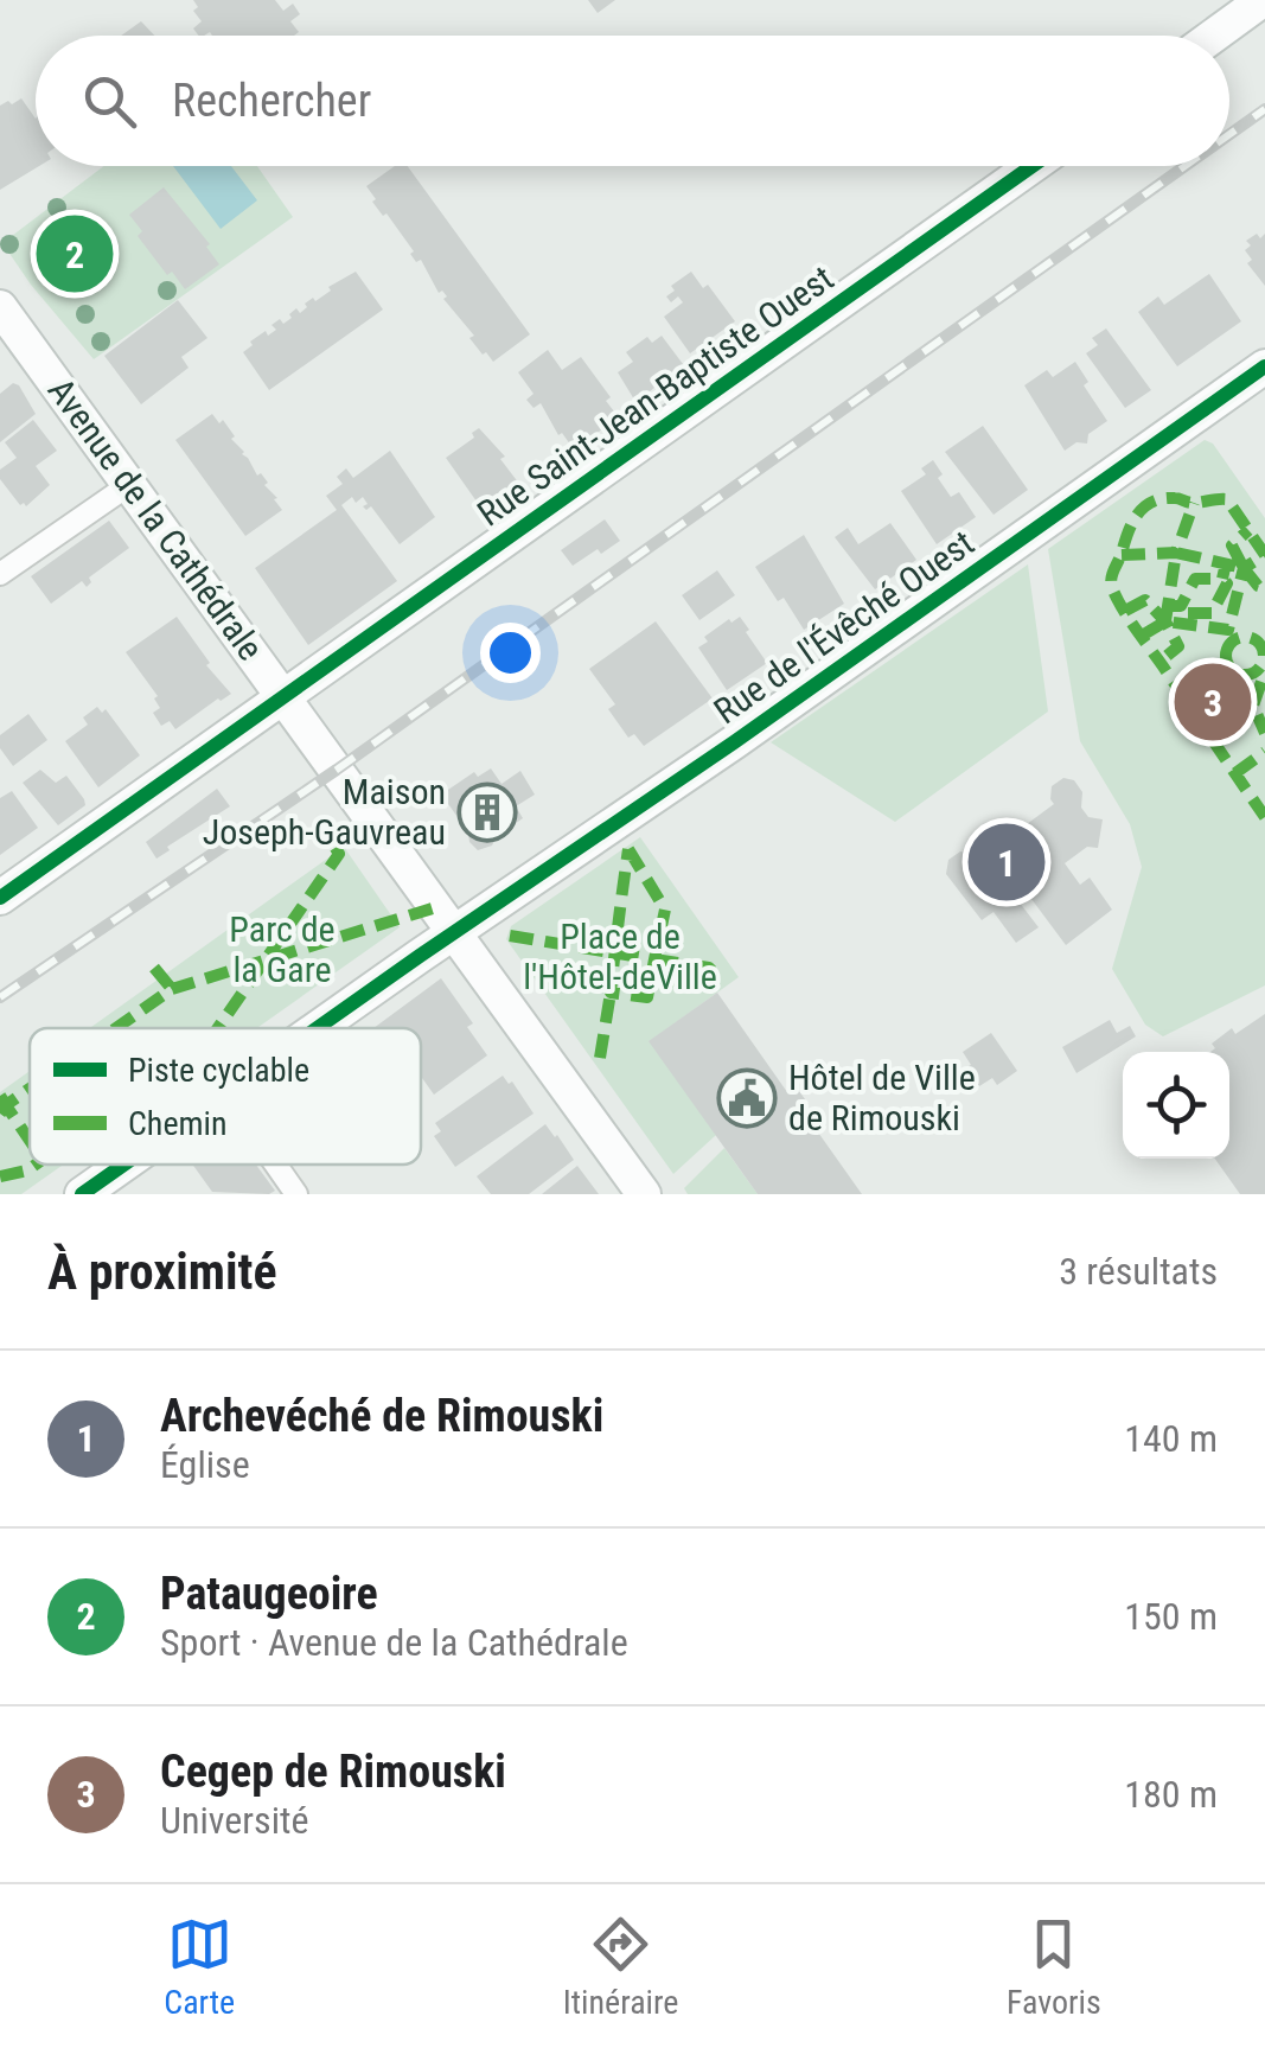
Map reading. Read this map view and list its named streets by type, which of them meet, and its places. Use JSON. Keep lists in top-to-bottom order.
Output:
{
  "streets": {
    "street": ["Rue Saint-Jean-Baptiste Ouest", "Avenue de la Cathédrale", "Rue de l'Évêché Ouest"]
  },
  "crossings": [
    ["Rue Saint-Jean-Baptiste Ouest", "Avenue de la Cathédrale"],
    ["Avenue de la Cathédrale", "Rue de l'Évêché Ouest"]
  ],
  "parks": ["Parc de la Gare", "Place de l'Hôtel-deVille"],
  "places": {
    "building": ["Maison Joseph-Gauvreau"],
    "public building": ["Hôtel de Ville de Rimouski"]
  },
  "legend": ["Piste cyclable", "Chemin"],
  "page": {
    "search": "Rechercher",
    "pins": ["2", "3", "1"],
    "heading": ["À proximité", "3 résultats"],
    "list": [
      {
        "mark": "1",
        "name": "Archevéché de Rimouski",
        "note": "Église",
        "value": "140 m"
      },
      {
        "mark": "2",
        "name": "Pataugeoire",
        "note": "Sport · Avenue de la Cathédrale",
        "value": "150 m"
      },
      {
        "mark": "3",
        "name": "Cegep de Rimouski",
        "note": "Université",
        "value": "180 m"
      }
    ],
    "nav": ["Carte", "Itinéraire", "Favoris"]
  }
}
